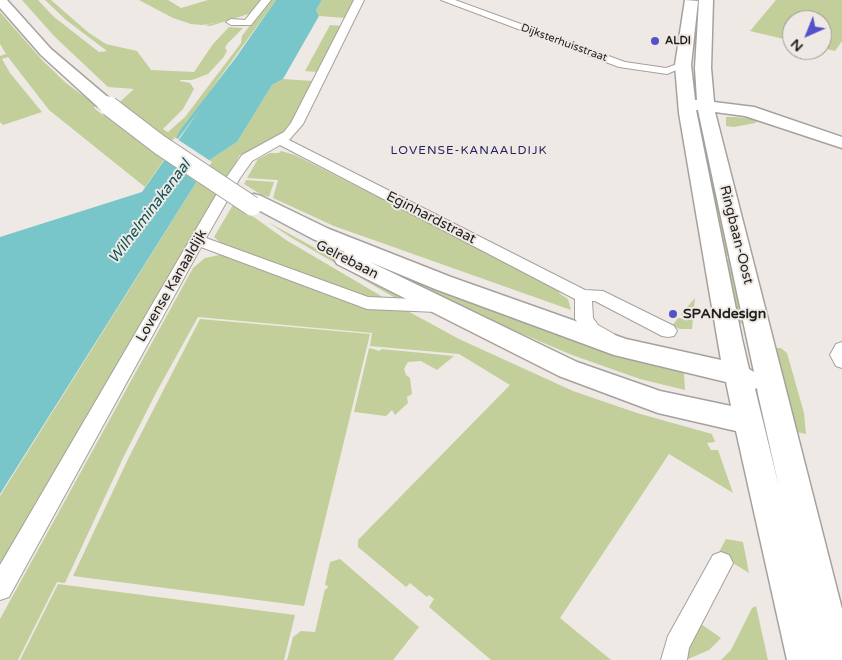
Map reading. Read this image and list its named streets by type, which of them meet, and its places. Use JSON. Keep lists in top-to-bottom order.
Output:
{
  "streets": {
    "street": [
      "Dijksterhuisstraat",
      "Eginhardstraat",
      "Ringbaan-Oost",
      "Gelrebaan",
      "Lovense Kanaaldijk"
    ]
  },
  "crossings": [
    ["Dijksterhuisstraat", "Ringbaan-Oost"],
    ["Eginhardstraat", "Lovense Kanaaldijk"],
    ["Ringbaan-Oost", "Gelrebaan"]
  ],
  "districts": ["LOVENSE-KANAALDIJK"],
  "water": ["Wilhelminakanaal"],
  "places": ["ALDI", "SPANdesign"],
  "north": "bottom left"
}
